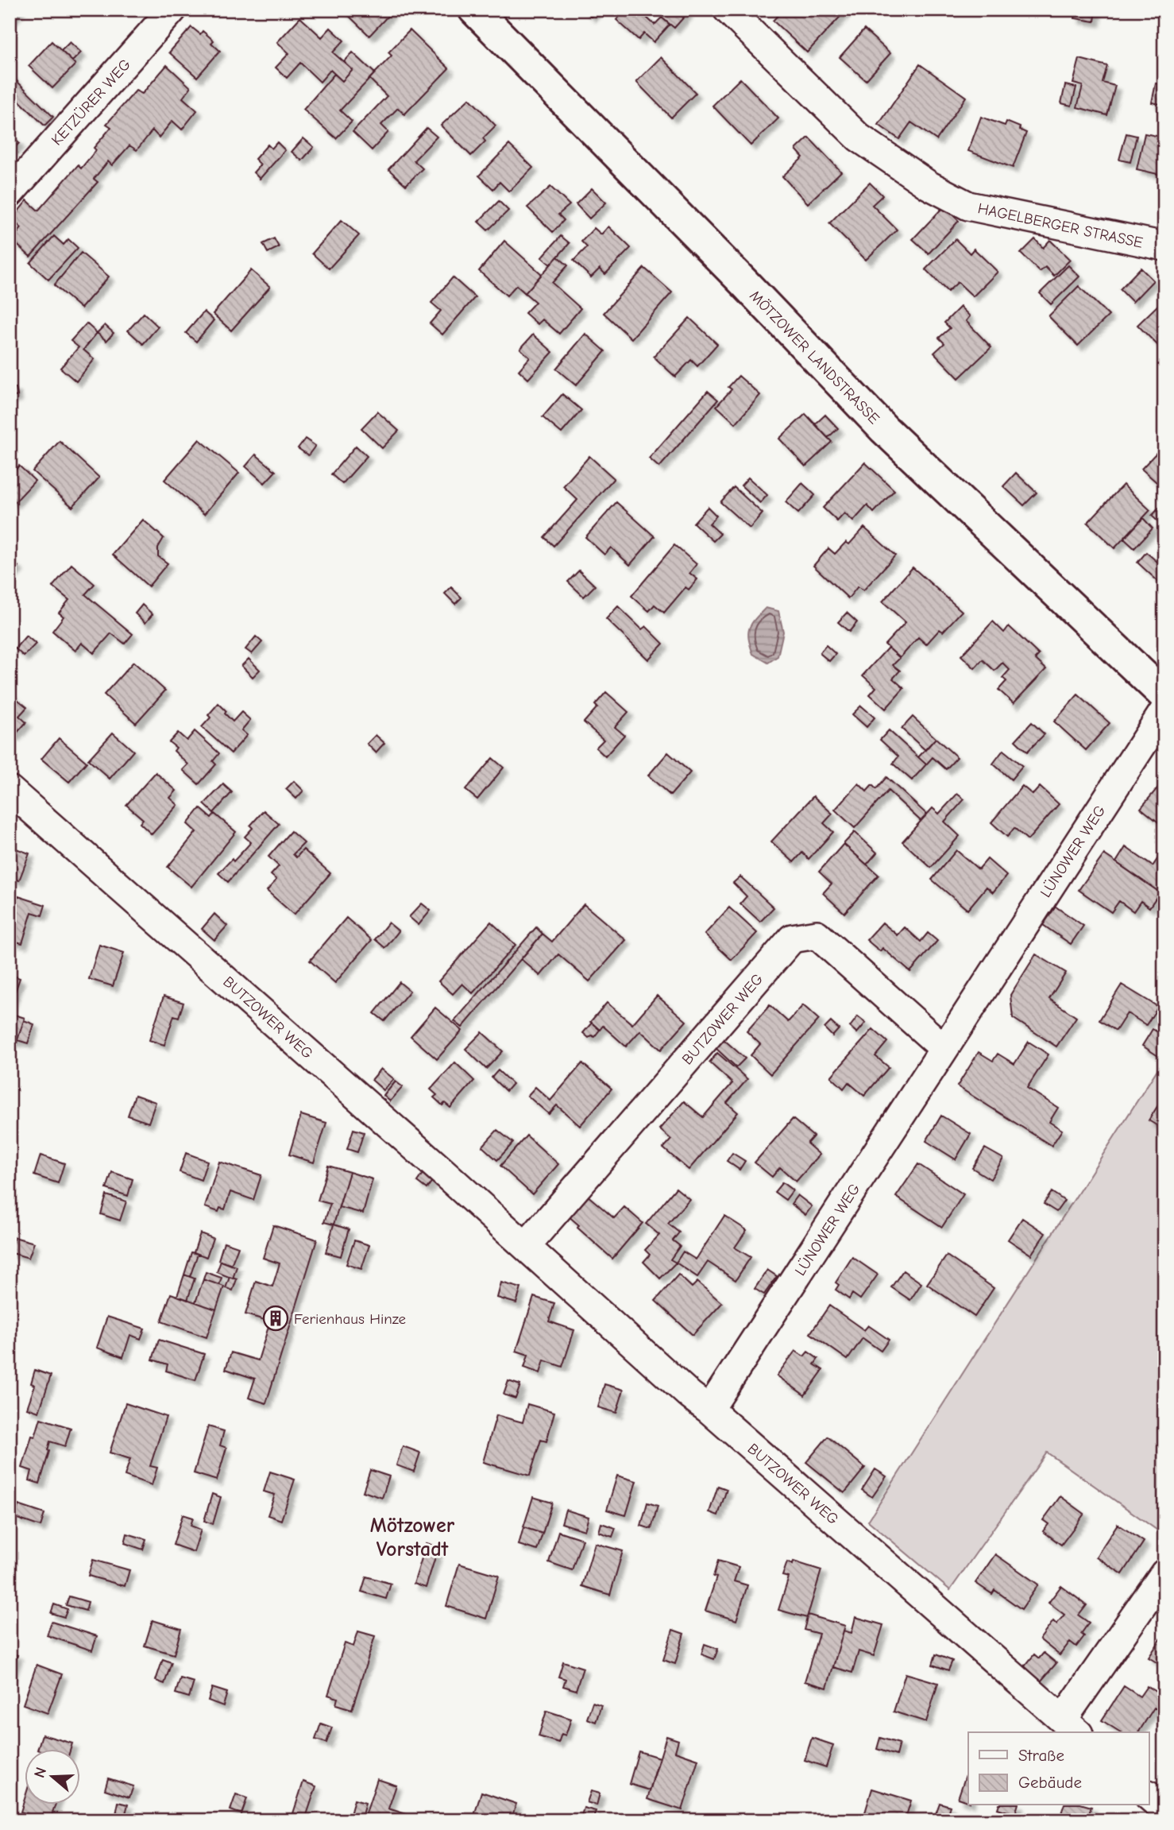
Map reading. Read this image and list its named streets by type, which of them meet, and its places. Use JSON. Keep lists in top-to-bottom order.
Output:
{
  "streets": {
    "main road": ["MÖTZOWER LANDSTRASSE"],
    "street": [
      "KETZÜRER WEG",
      "HAGELBERGER STRASSE",
      "LÜNOWER WEG",
      "BUTZOWER WEG"
    ]
  },
  "crossings": [
    ["LÜNOWER WEG", "BUTZOWER WEG"]
  ],
  "districts": ["Mötzower Vorstadt"],
  "places": {
    "building": ["Ferienhaus Hinze"]
  },
  "legend": ["Straße", "Gebäude"],
  "north": "left"
}
